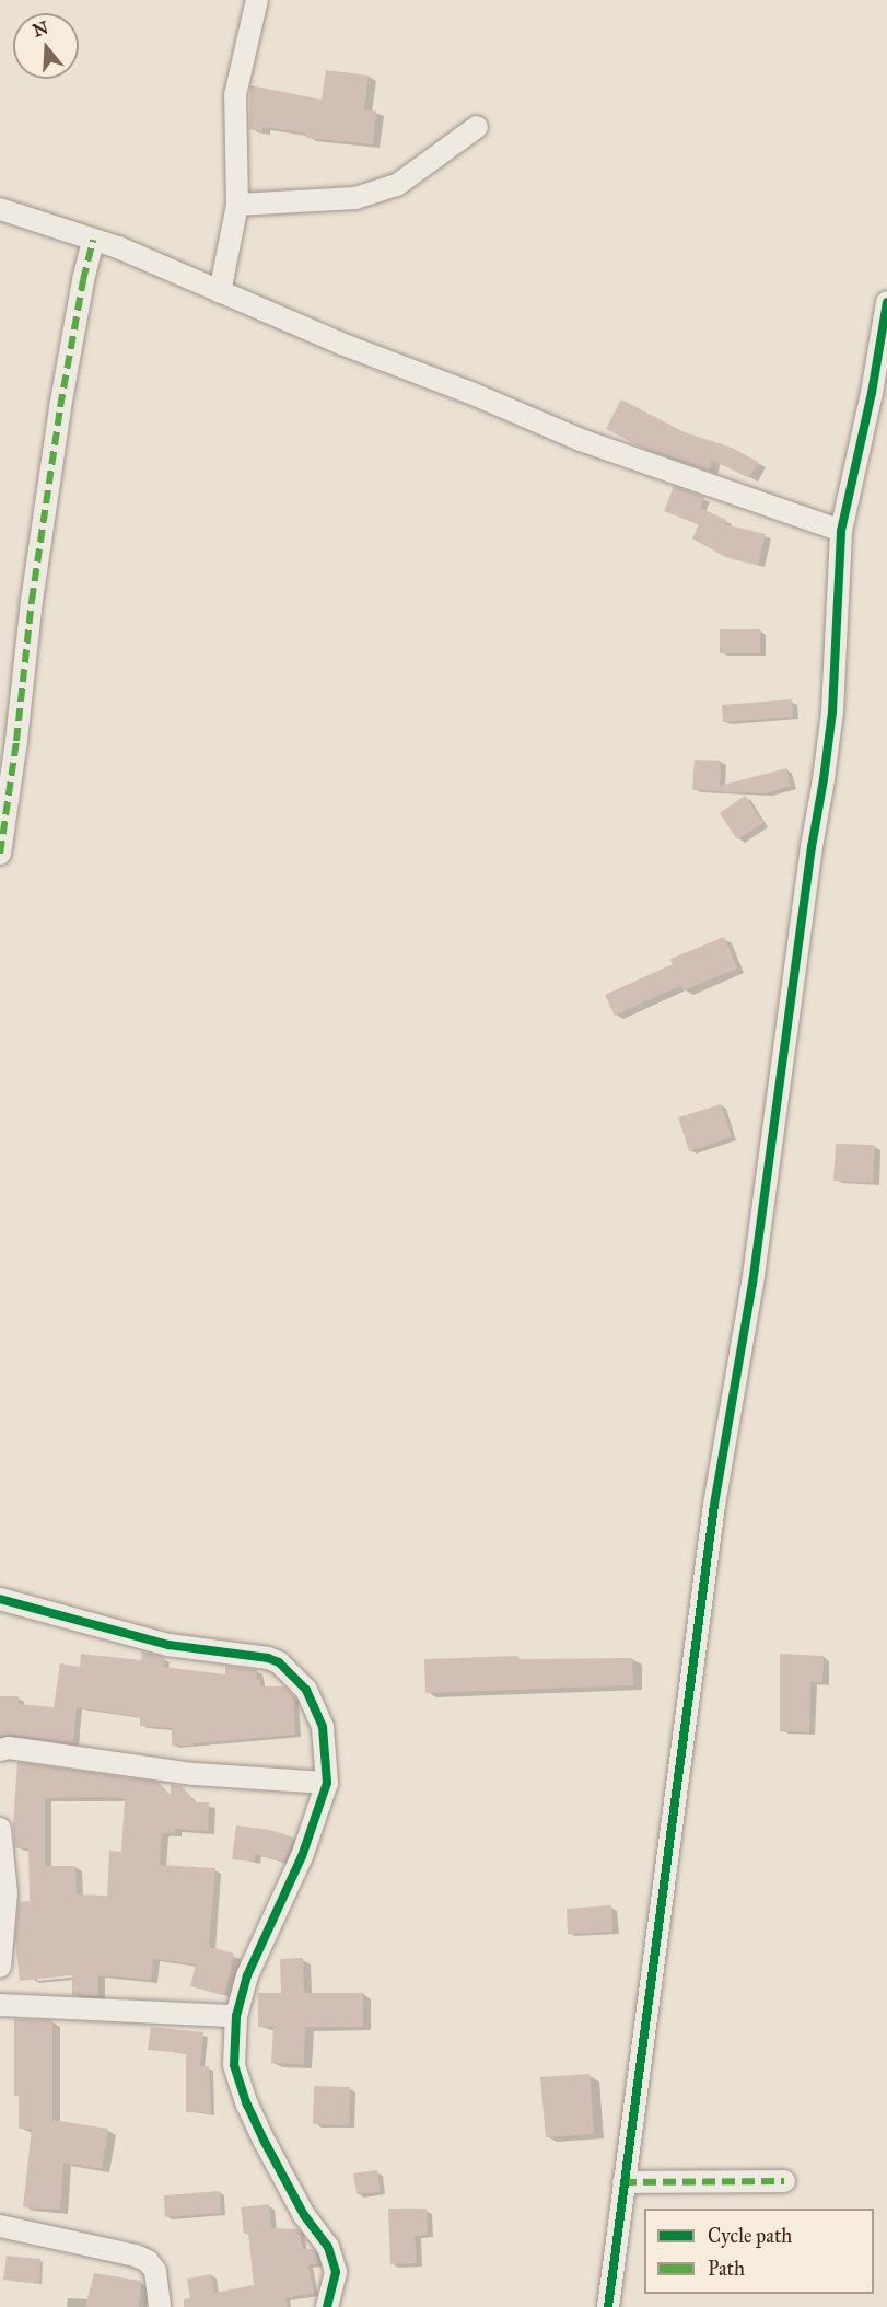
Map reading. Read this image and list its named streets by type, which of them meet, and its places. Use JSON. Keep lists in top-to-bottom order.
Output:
{
  "legend": ["Cycle path", "Path"],
  "north": "top"
}
